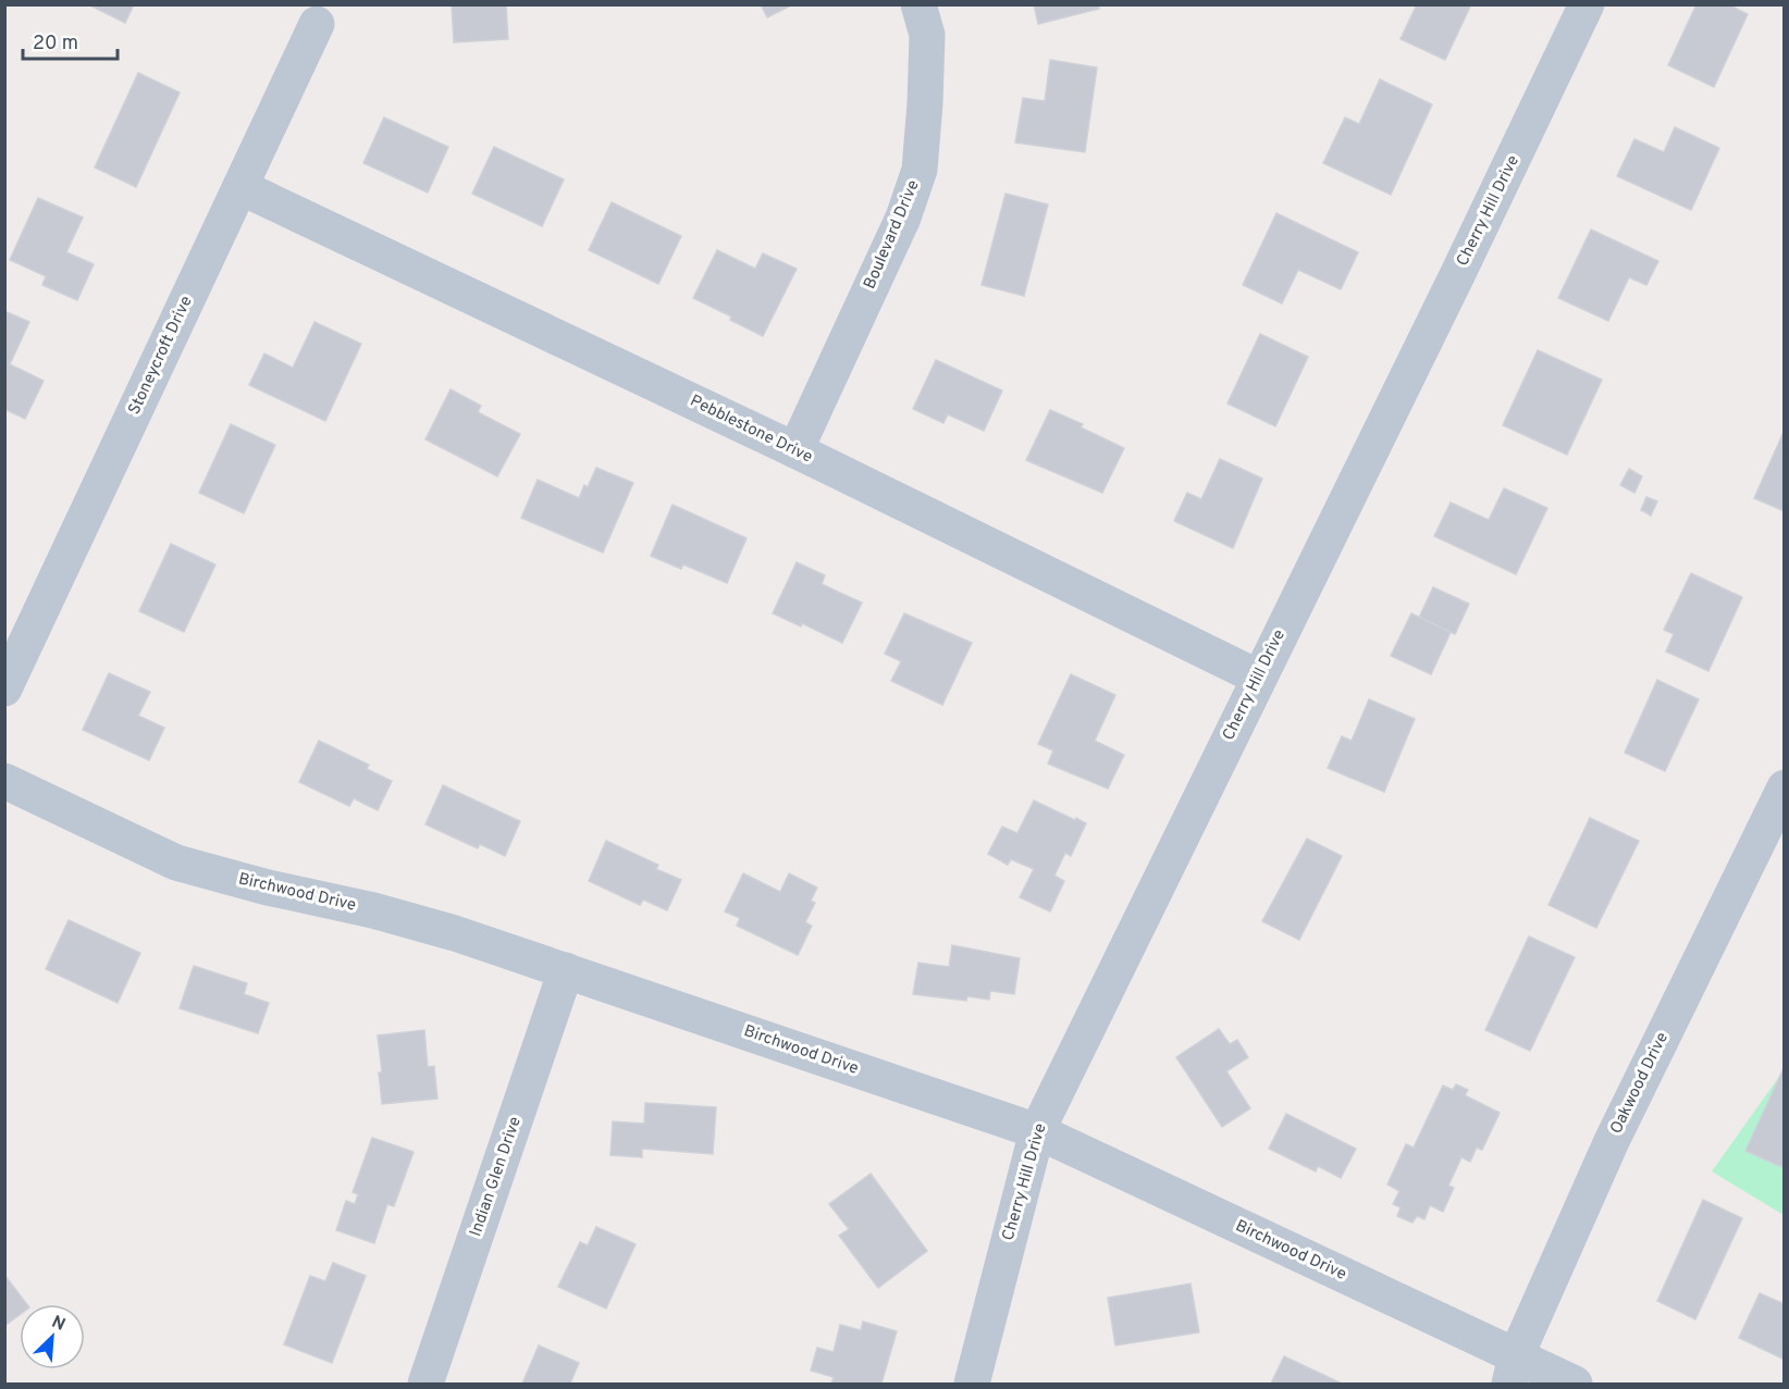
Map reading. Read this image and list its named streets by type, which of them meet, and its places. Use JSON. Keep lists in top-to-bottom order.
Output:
{
  "streets": {
    "street": [
      "Cherry Hill Drive",
      "Boulevard Drive",
      "Stoneycroft Drive",
      "Pebblestone Drive",
      "Birchwood Drive",
      "Oakwood Drive",
      "Indian Glen Drive"
    ]
  },
  "crossings": [
    ["Cherry Hill Drive", "Pebblestone Drive"],
    ["Cherry Hill Drive", "Birchwood Drive"],
    ["Boulevard Drive", "Pebblestone Drive"],
    ["Stoneycroft Drive", "Pebblestone Drive"],
    ["Birchwood Drive", "Oakwood Drive"],
    ["Birchwood Drive", "Indian Glen Drive"]
  ],
  "scale_bar": "20 m",
  "north": "top right"
}
